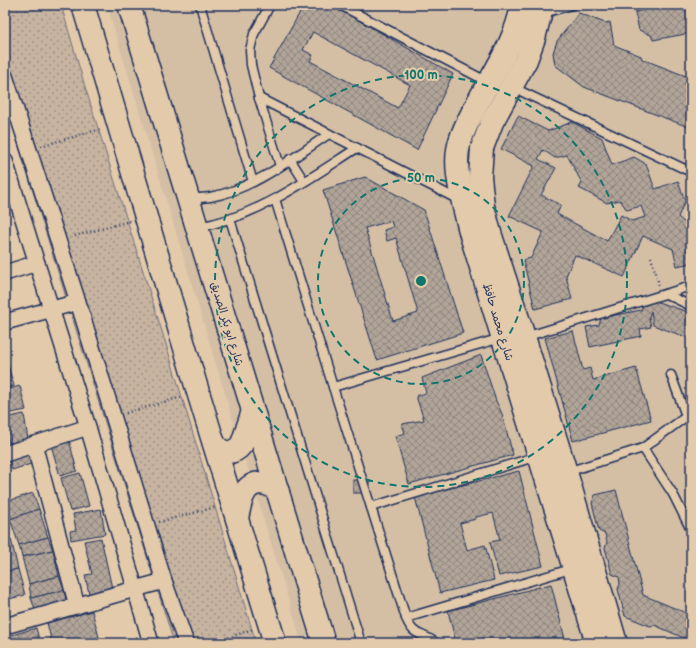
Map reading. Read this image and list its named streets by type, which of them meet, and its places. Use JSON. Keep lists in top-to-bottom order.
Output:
{
  "streets": {
    "main road": ["شارع محمد حافظ", "شارع ابو بكر الصديق"]
  },
  "rings": ["100 m", "50 m"]
}
